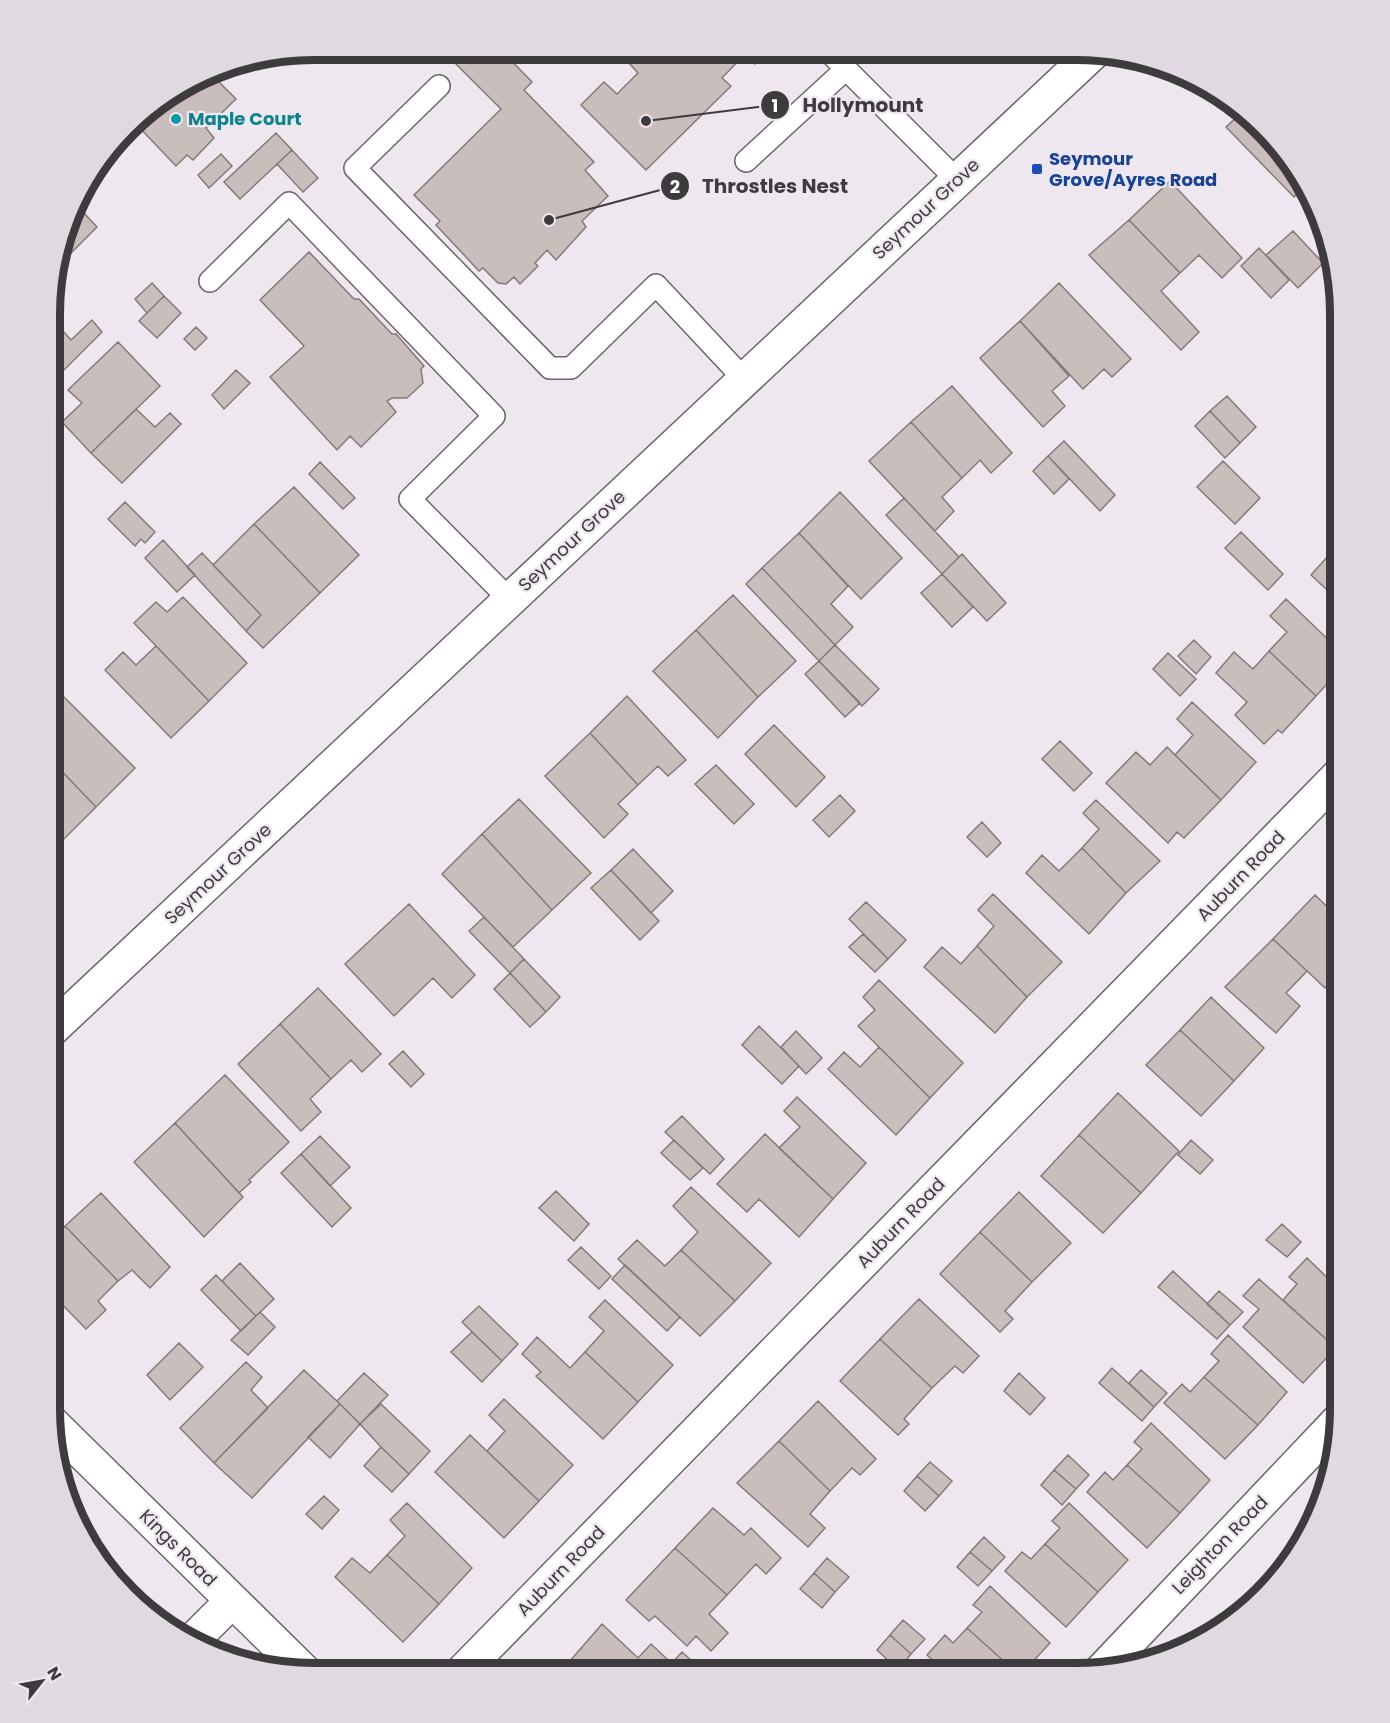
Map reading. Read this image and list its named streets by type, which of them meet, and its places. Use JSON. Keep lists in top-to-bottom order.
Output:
{
  "streets": {
    "street": [
      "Seymour Grove",
      "Auburn Road",
      "Leighton Road",
      "Kings Road"
    ]
  },
  "places": {
    "other": ["Maple Court", "Hollymount", "Throstles Nest"],
    "transit": ["Seymour Grove/Ayres Road"]
  },
  "north": "top right"
}
